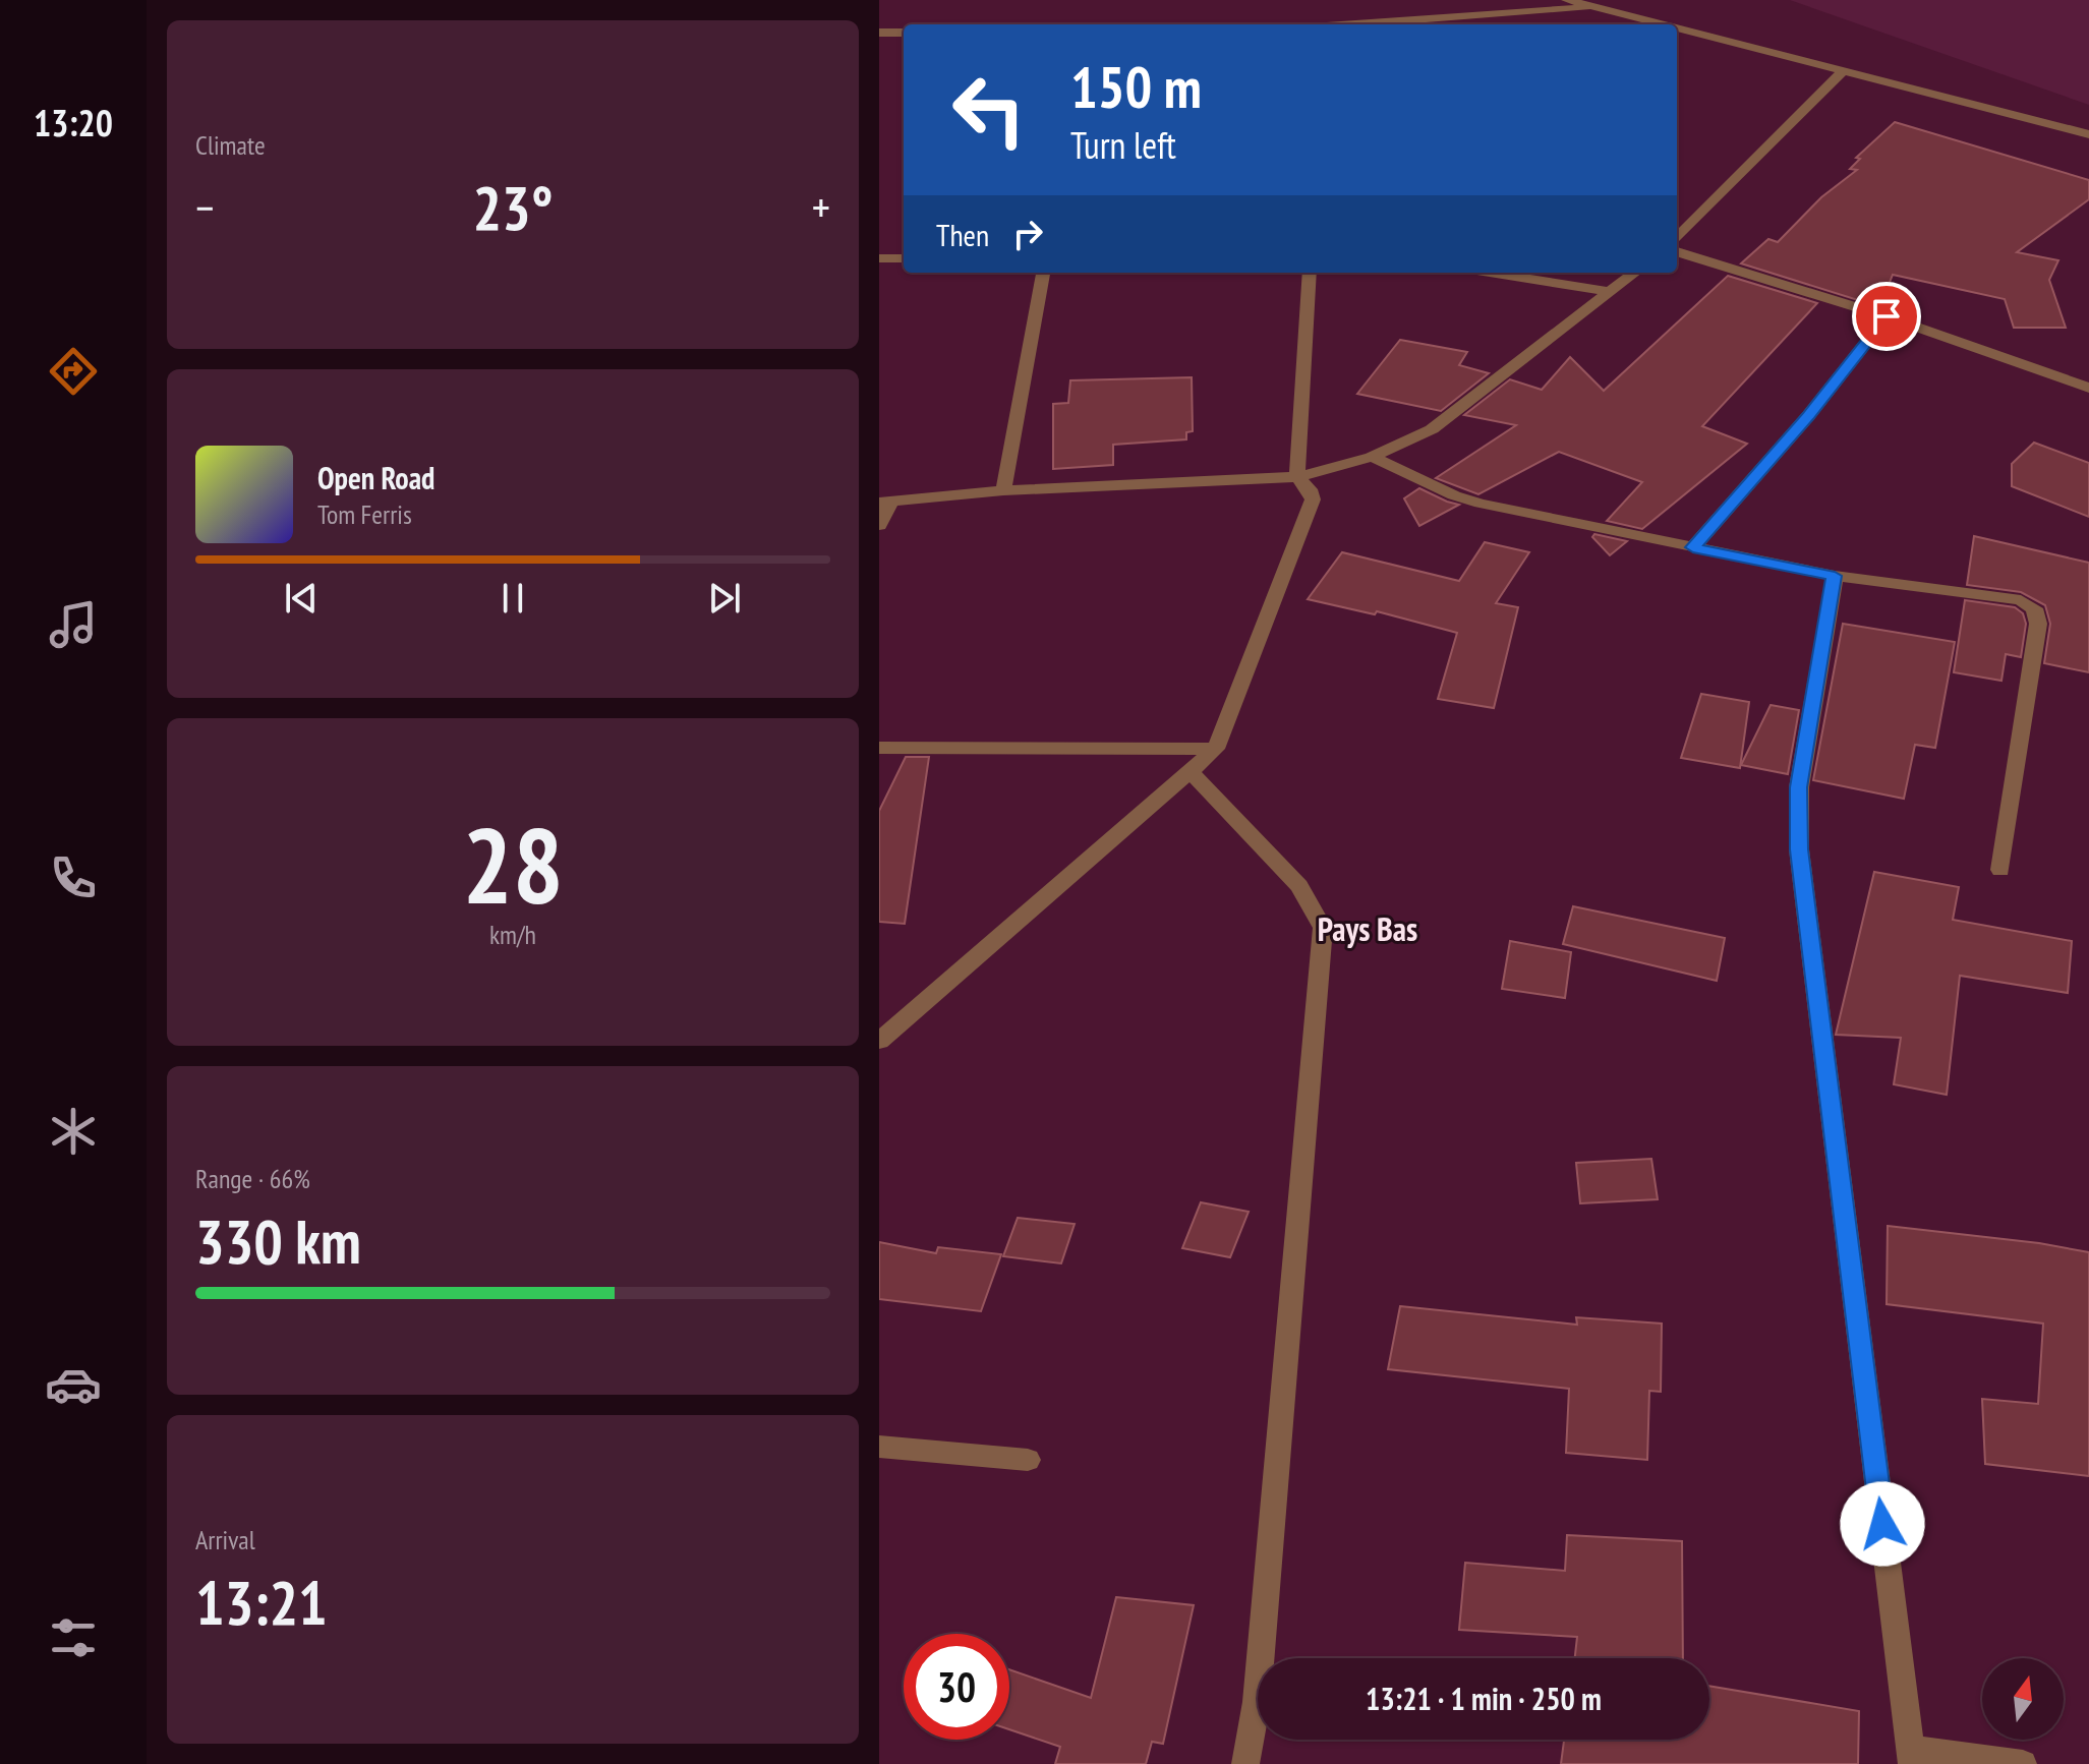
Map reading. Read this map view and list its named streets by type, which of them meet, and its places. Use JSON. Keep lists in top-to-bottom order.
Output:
{
  "districts": ["Pays Bas"],
  "north": "top",
  "page": {
    "tabs": "13:20",
    "tile": [
      "Climate",
      ["28", "km/h"],
      ["Range · 66%", "330 km"],
      ["Arrival", "13:21"]
    ],
    "turn": ["150 m", "Turn left"],
    "heat": ["−", "23°", "+"],
    "then": "Then",
    "song": ["Open Road", "Tom Ferris"],
    "limit": "30",
    "trip": "13:21 · 1 min · 250 m"
  }
}
